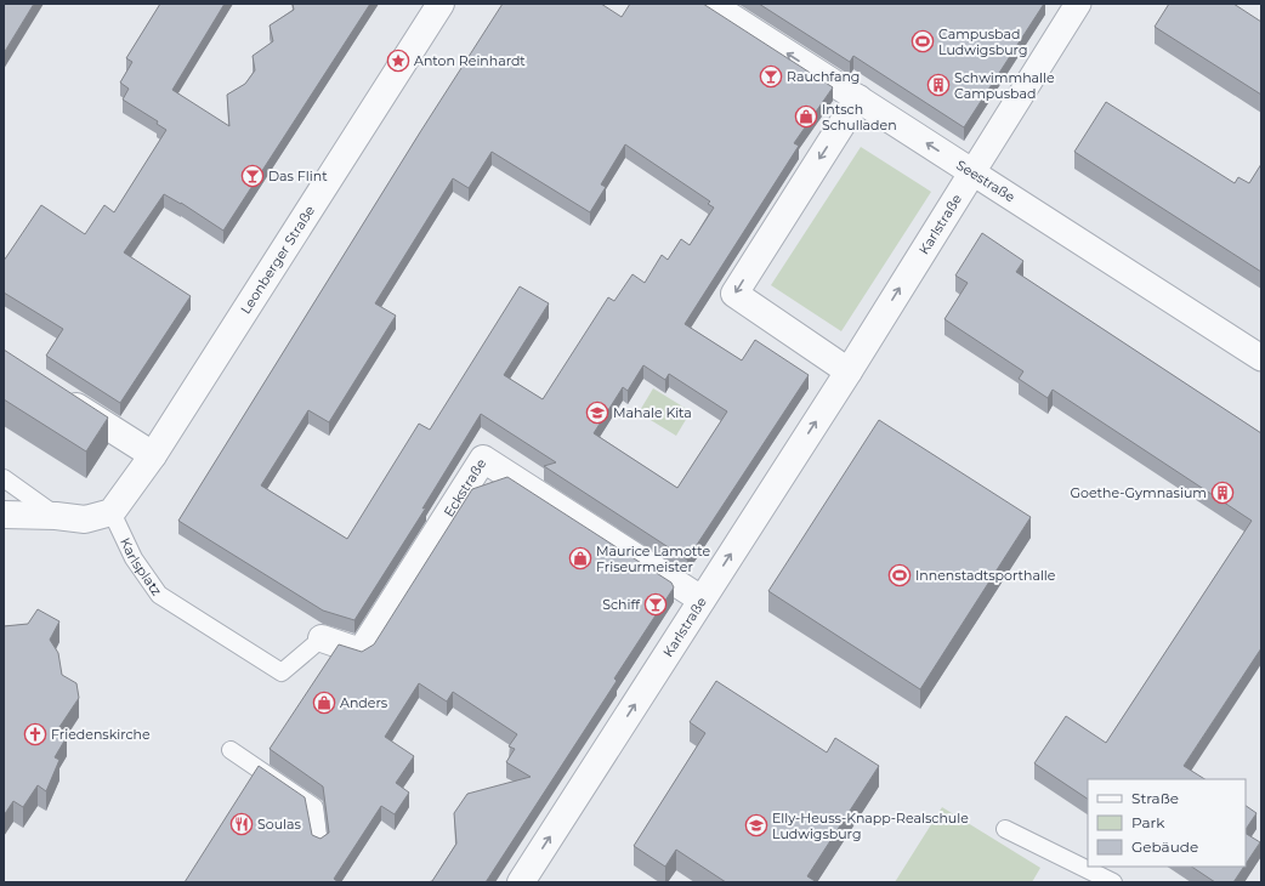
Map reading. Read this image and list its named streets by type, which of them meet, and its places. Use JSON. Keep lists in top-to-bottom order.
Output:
{
  "streets": {
    "street": [
      "Seestraße",
      "Karlstraße",
      "Leonberger Straße",
      "Eckstraße"
    ],
    "lane": ["Karlsplatz"]
  },
  "crossings": [
    ["Seestraße", "Karlstraße"],
    ["Karlstraße", "Eckstraße"],
    ["Leonberger Straße", "Karlsplatz"],
    ["Eckstraße", "Karlsplatz"]
  ],
  "one_way": ["Seestraße", "Karlstraße"],
  "places": {
    "sports": ["Campusbad Ludwigsburg", "Innenstadtsporthalle"],
    "place": ["Anton Reinhardt"],
    "bar": ["Rauchfang", "Das Flint", "Schiff"],
    "building": ["Schwimmhalle Campusbad", "Goethe-Gymnasium"],
    "shop": ["Intsch Schulladen", "Maurice Lamotte Friseurmeister", "Anders"],
    "school or university": ["Mahale Kita", "Elly-Heuss-Knapp-Realschule Ludwigsburg"],
    "church": ["Friedenskirche"],
    "restaurant": ["Soulas"]
  },
  "legend": ["Straße", "Park", "Gebäude"]
}
